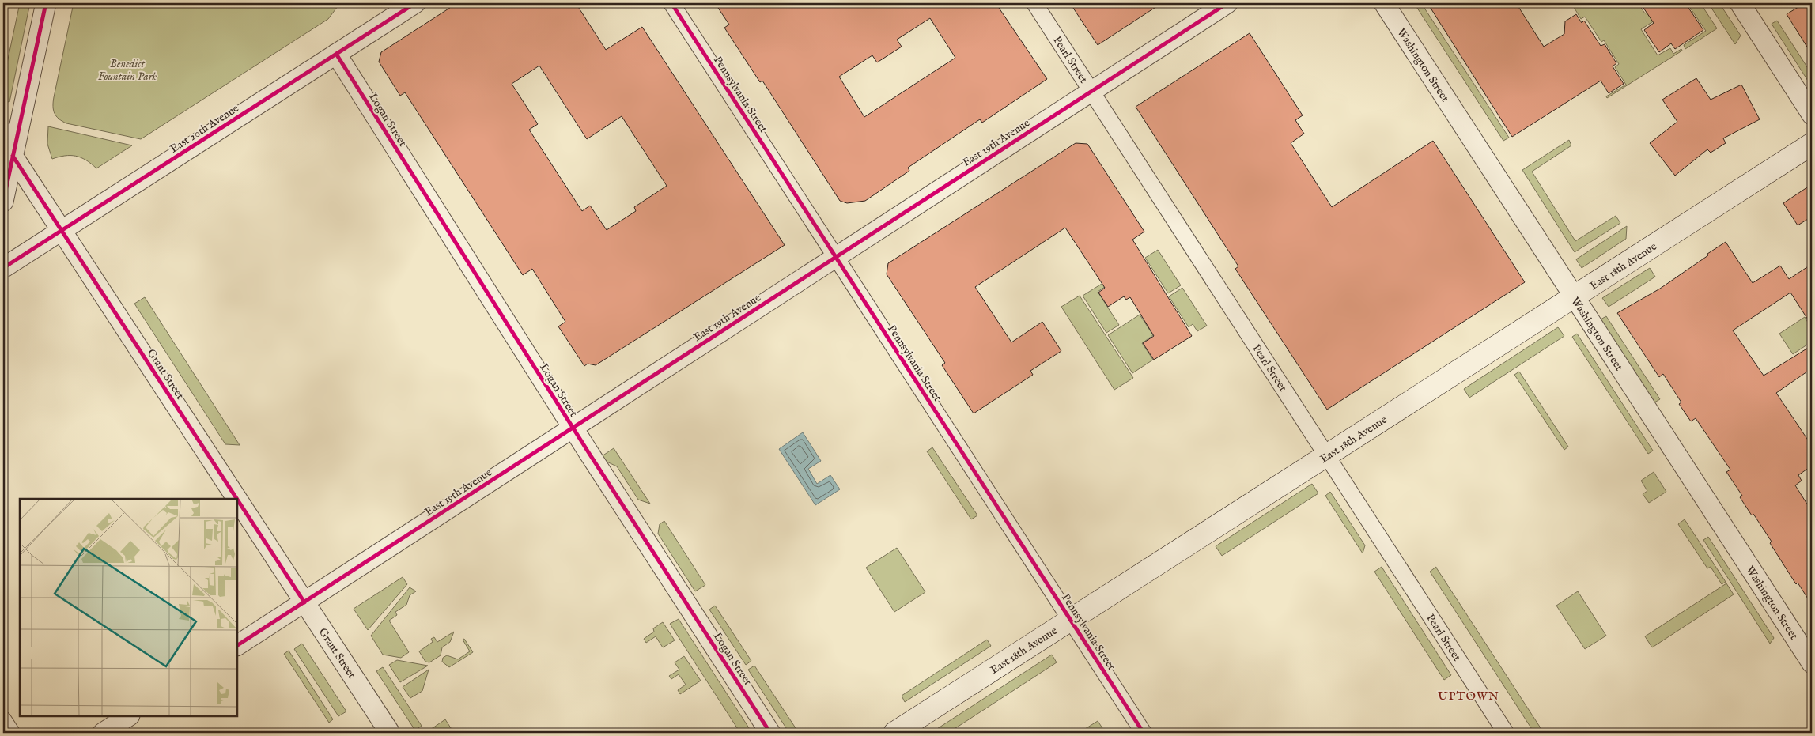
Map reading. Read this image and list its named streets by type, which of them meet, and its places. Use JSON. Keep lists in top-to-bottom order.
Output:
{
  "streets": {
    "main road": ["East 18th Avenue"],
    "street": [
      "Pearl Street",
      "Washington Street",
      "Pennsylvania Street",
      "Logan Street",
      "East 20th Avenue",
      "East 19th Avenue",
      "Grant Street"
    ]
  },
  "crossings": [
    ["Pearl Street", "East 19th Avenue"],
    ["Pearl Street", "East 18th Avenue"],
    ["Washington Street", "East 18th Avenue"],
    ["Pennsylvania Street", "East 19th Avenue"],
    ["Pennsylvania Street", "East 18th Avenue"],
    ["Logan Street", "East 20th Avenue"],
    ["Logan Street", "East 19th Avenue"],
    ["East 20th Avenue", "Grant Street"],
    ["East 19th Avenue", "Grant Street"]
  ],
  "districts": ["UPTOWN"],
  "parks": ["Benedict Fountain Park"]
}
